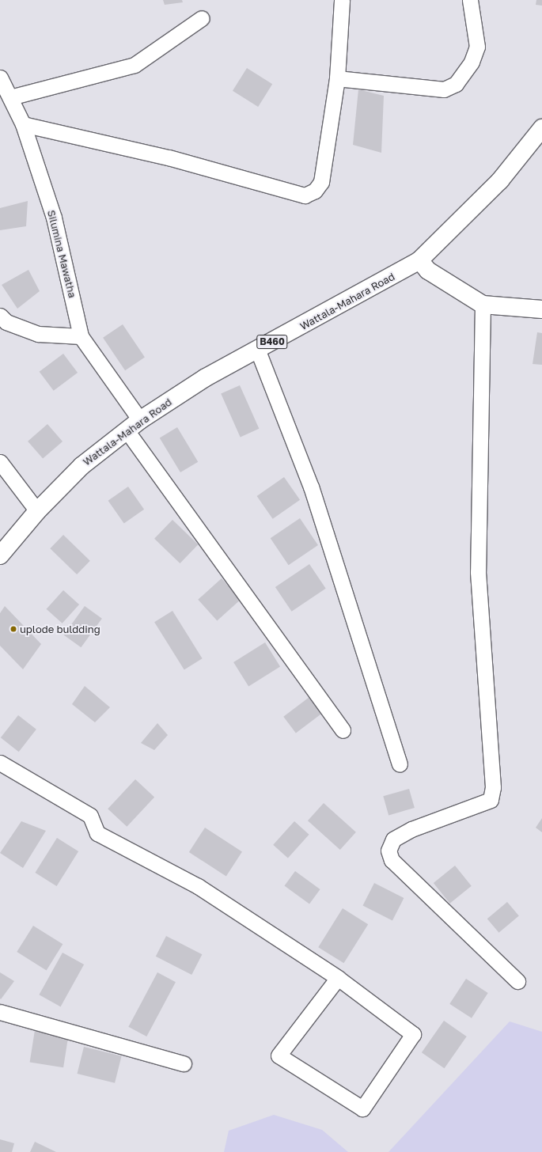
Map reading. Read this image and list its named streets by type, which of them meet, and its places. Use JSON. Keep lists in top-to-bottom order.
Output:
{
  "streets": {
    "main road": ["Wattala-Mahara Road", "B460"],
    "street": ["Silumina Mawatha"]
  },
  "crossings": [
    ["Silumina Mawatha", "Wattala-Mahara Road"]
  ],
  "places": ["uplode buldding"]
}
